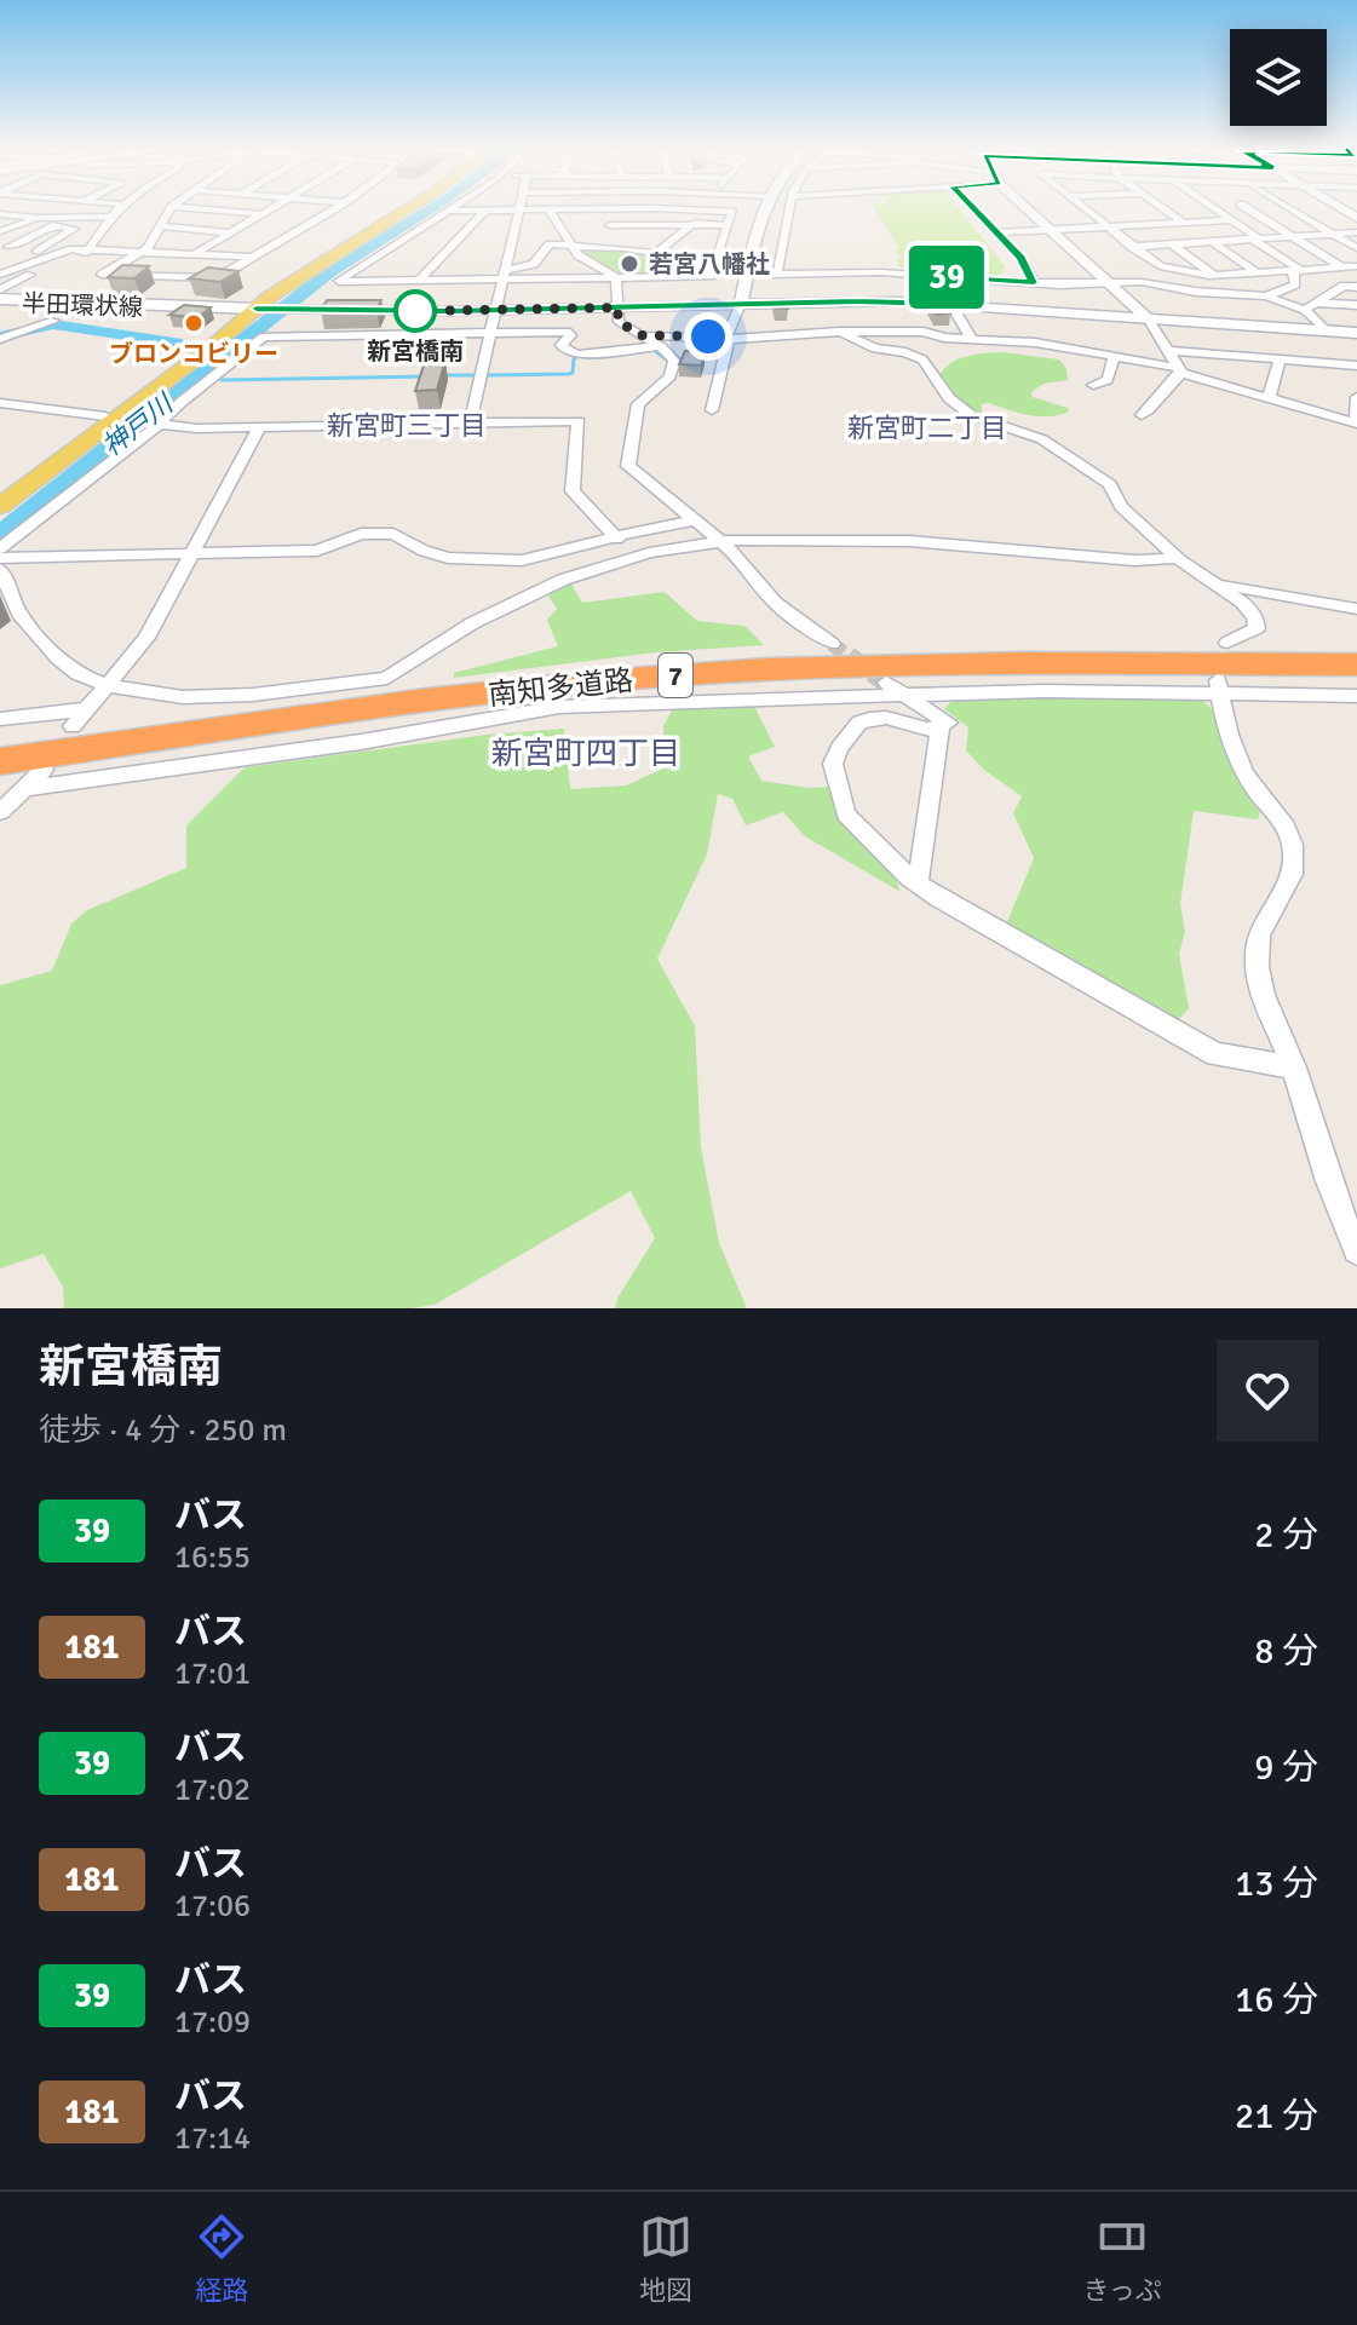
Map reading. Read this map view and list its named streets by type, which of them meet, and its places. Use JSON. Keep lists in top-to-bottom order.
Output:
{
  "streets": {
    "highway": ["7", "南知多道路"],
    "main road": ["半田環状線"]
  },
  "districts": ["新宮町三丁目", "新宮町二丁目", "新宮町四丁目"],
  "water": ["神戸川"],
  "places": ["若宮八幡社", "新宮橋南", "ブロンコビリー"],
  "lines": ["bus line 39"],
  "page": {
    "on_map": "39",
    "heading": ["新宮橋南", "徒歩 · 4 分 · 250 m"],
    "list": [
      {
        "mark": "39",
        "name": "バス",
        "note": "16:55",
        "value": "2 分"
      },
      {
        "mark": "181",
        "name": "バス",
        "note": "17:01",
        "value": "8 分"
      },
      {
        "mark": "39",
        "name": "バス",
        "note": "17:02",
        "value": "9 分"
      },
      {
        "mark": "181",
        "name": "バス",
        "note": "17:06",
        "value": "13 分"
      },
      {
        "mark": "39",
        "name": "バス",
        "note": "17:09",
        "value": "16 分"
      },
      {
        "mark": "181",
        "name": "バス",
        "note": "17:14",
        "value": "21 分"
      }
    ],
    "tabs": ["経路", "地図", "きっぷ"]
  }
}
